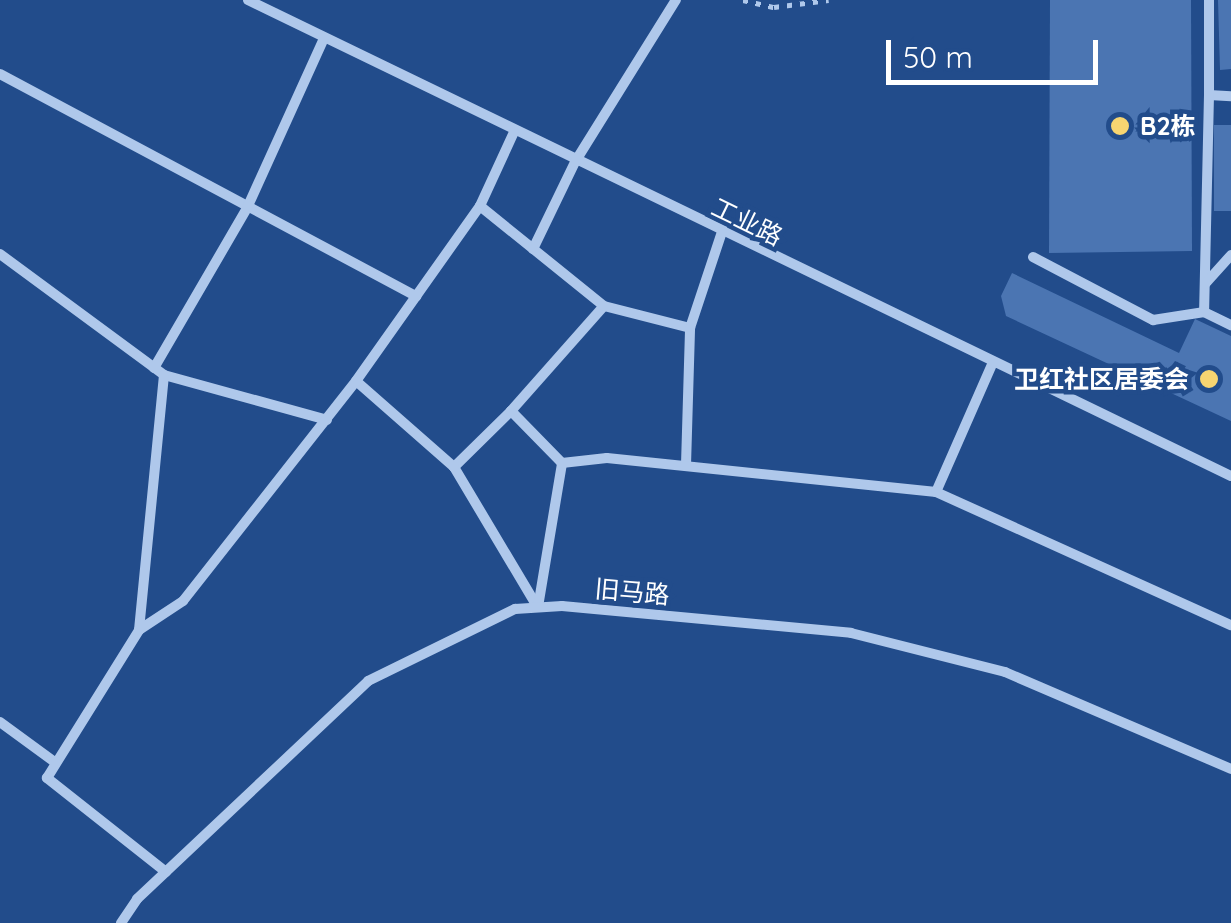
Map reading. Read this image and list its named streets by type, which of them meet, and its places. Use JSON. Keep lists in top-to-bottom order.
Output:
{
  "streets": {
    "street": ["工业路", "旧马路"]
  },
  "places": ["B2栋", "卫红社区居委会"],
  "scale_bar": "50 m"
}
